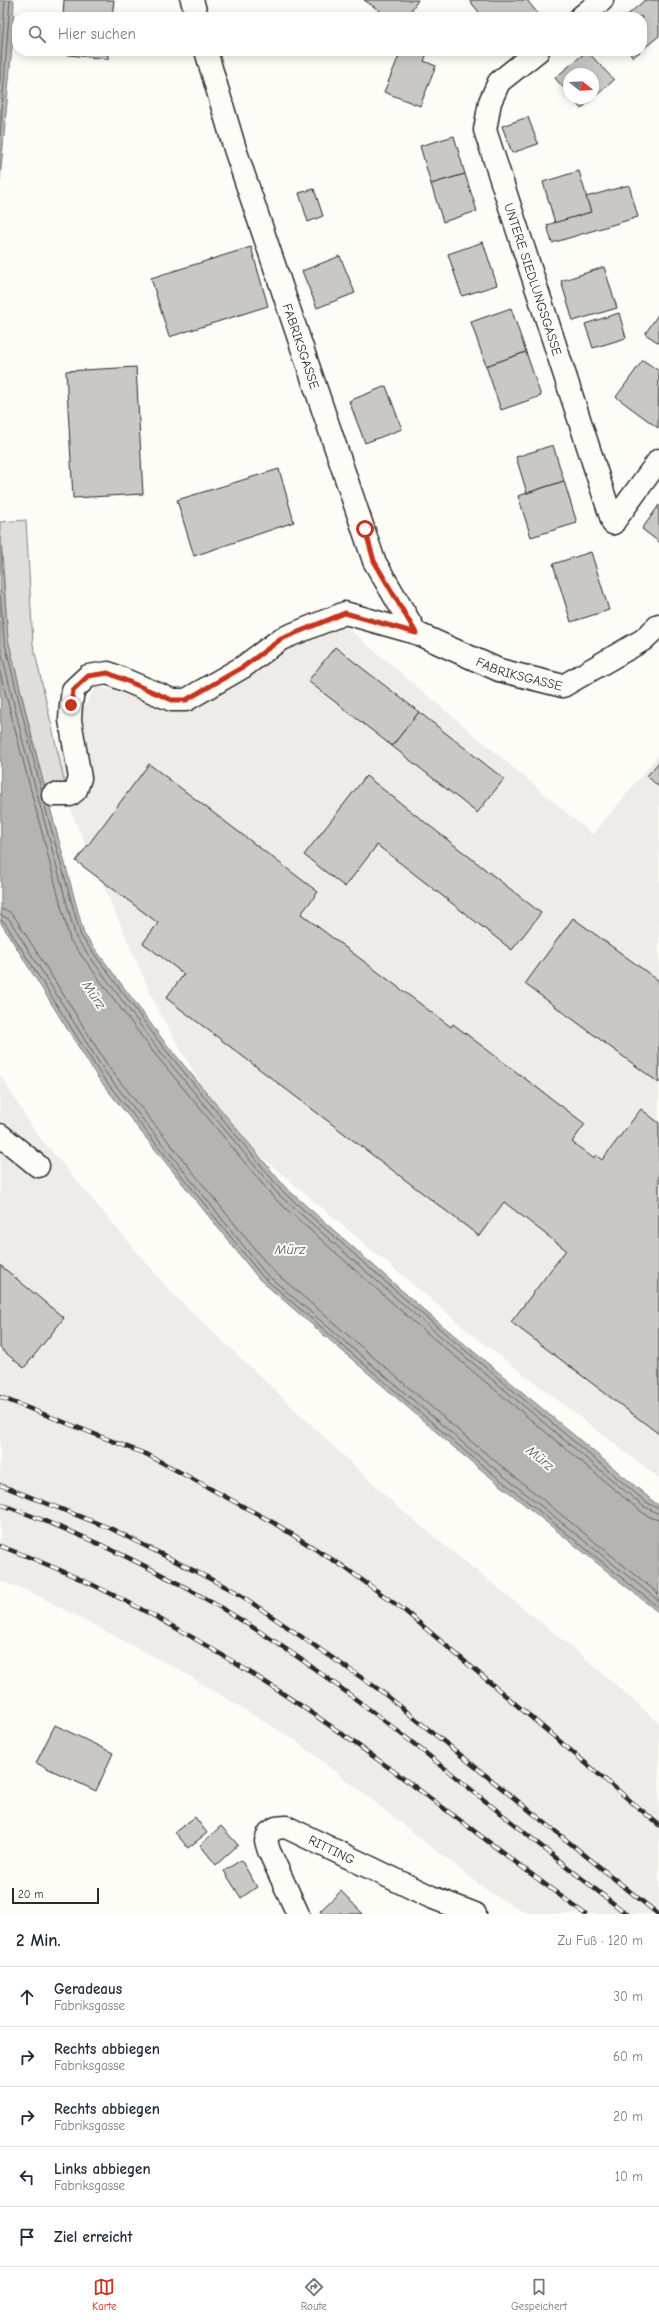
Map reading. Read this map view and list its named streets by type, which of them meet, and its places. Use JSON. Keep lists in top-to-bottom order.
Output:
{
  "streets": {
    "street": ["UNTERE SIEDLUNGSGASSE", "FABRIKSGASSE", "RITTING"]
  },
  "water": ["Mürz"],
  "scale_bar": "20 m",
  "north": "right",
  "page": {
    "search": "Hier suchen",
    "scale": "20 m",
    "heading": ["2 Min.", "Zu Fuß · 120 m"],
    "list": [
      ["Geradeaus", "Fabriksgasse", "30 m"],
      ["Rechts abbiegen", "Fabriksgasse", "60 m"],
      ["Rechts abbiegen", "Fabriksgasse", "20 m"],
      ["Links abbiegen", "Fabriksgasse", "10 m"],
      "Ziel erreicht"
    ],
    "nav": ["Karte", "Route", "Gespeichert"]
  }
}
